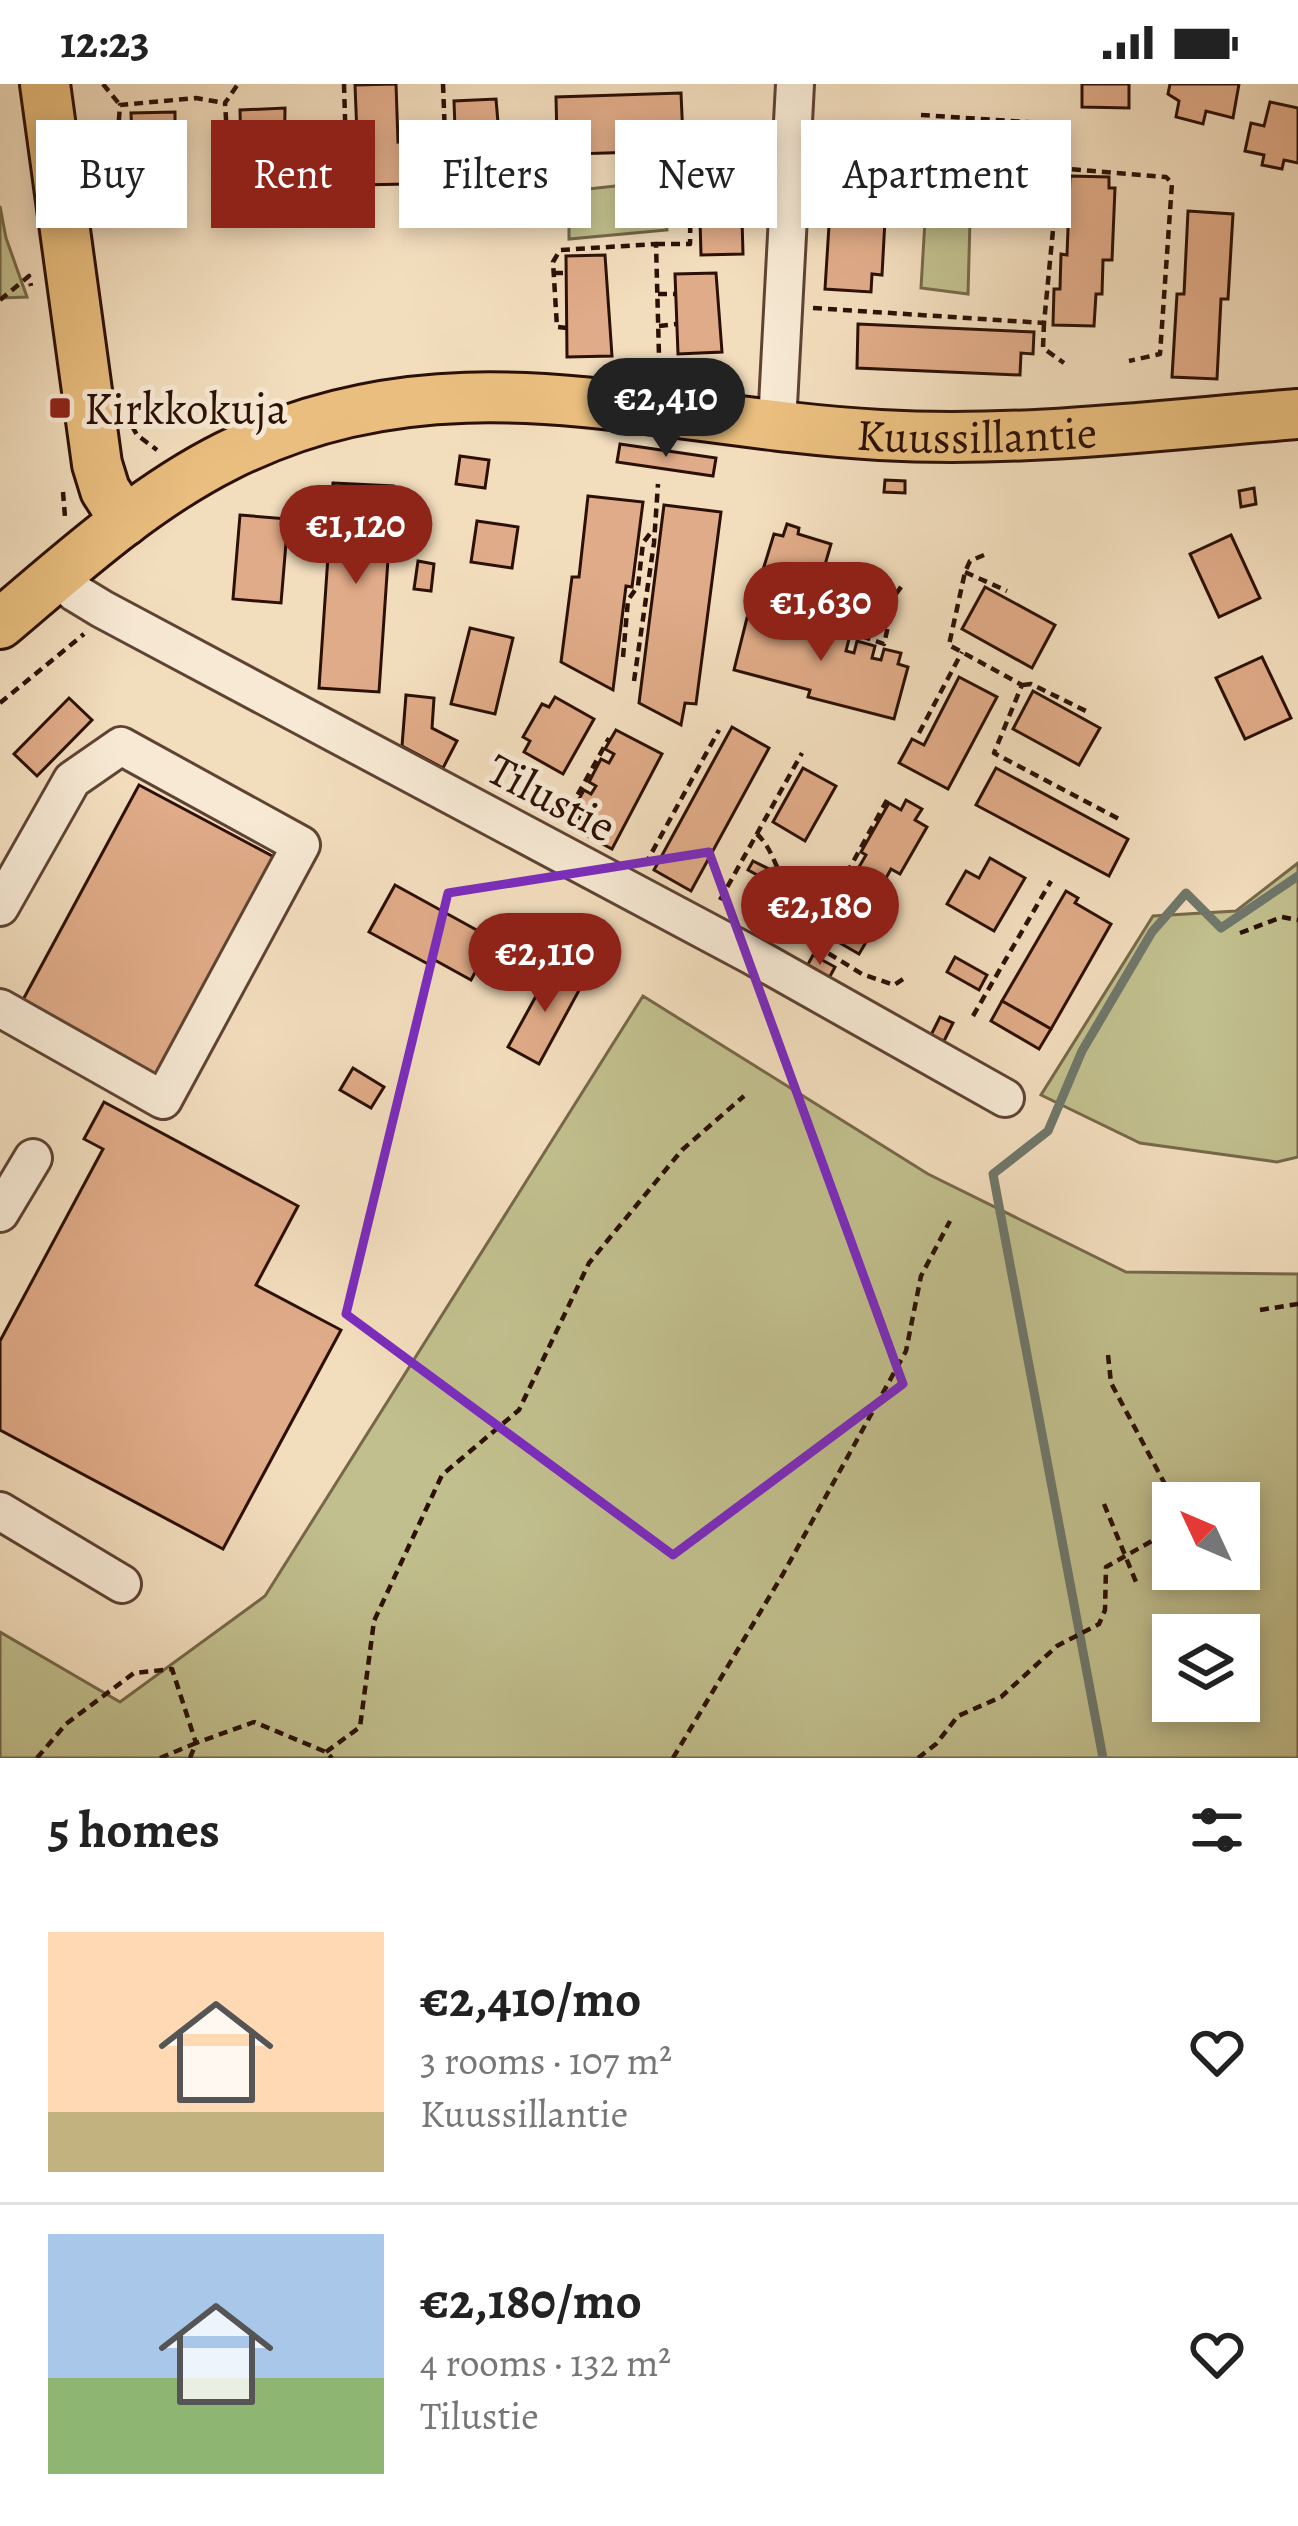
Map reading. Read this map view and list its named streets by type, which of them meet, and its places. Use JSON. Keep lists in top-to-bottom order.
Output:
{
  "streets": {
    "main road": ["Kuussillantie"],
    "street": ["Tilustie"]
  },
  "crossings": [
    ["Kuussillantie", "Tilustie"]
  ],
  "places": {
    "transit": ["Kirkkokuja"]
  },
  "north": "top left",
  "page": {
    "status": "12:23",
    "chip": [
      "Buy",
      "Rent",
      "Filters",
      "New",
      "Apartment"
    ],
    "price": [
      "€2,410",
      "€1,120",
      "€1,630",
      "€2,180",
      "€2,110"
    ],
    "heading": "5 homes",
    "list": [
      {
        "name": "€2,410/mo",
        "note": "3 rooms · 107 m² · Kuussillantie"
      },
      {
        "name": "€2,180/mo",
        "note": "4 rooms · 132 m² · Tilustie"
      }
    ]
  }
}
